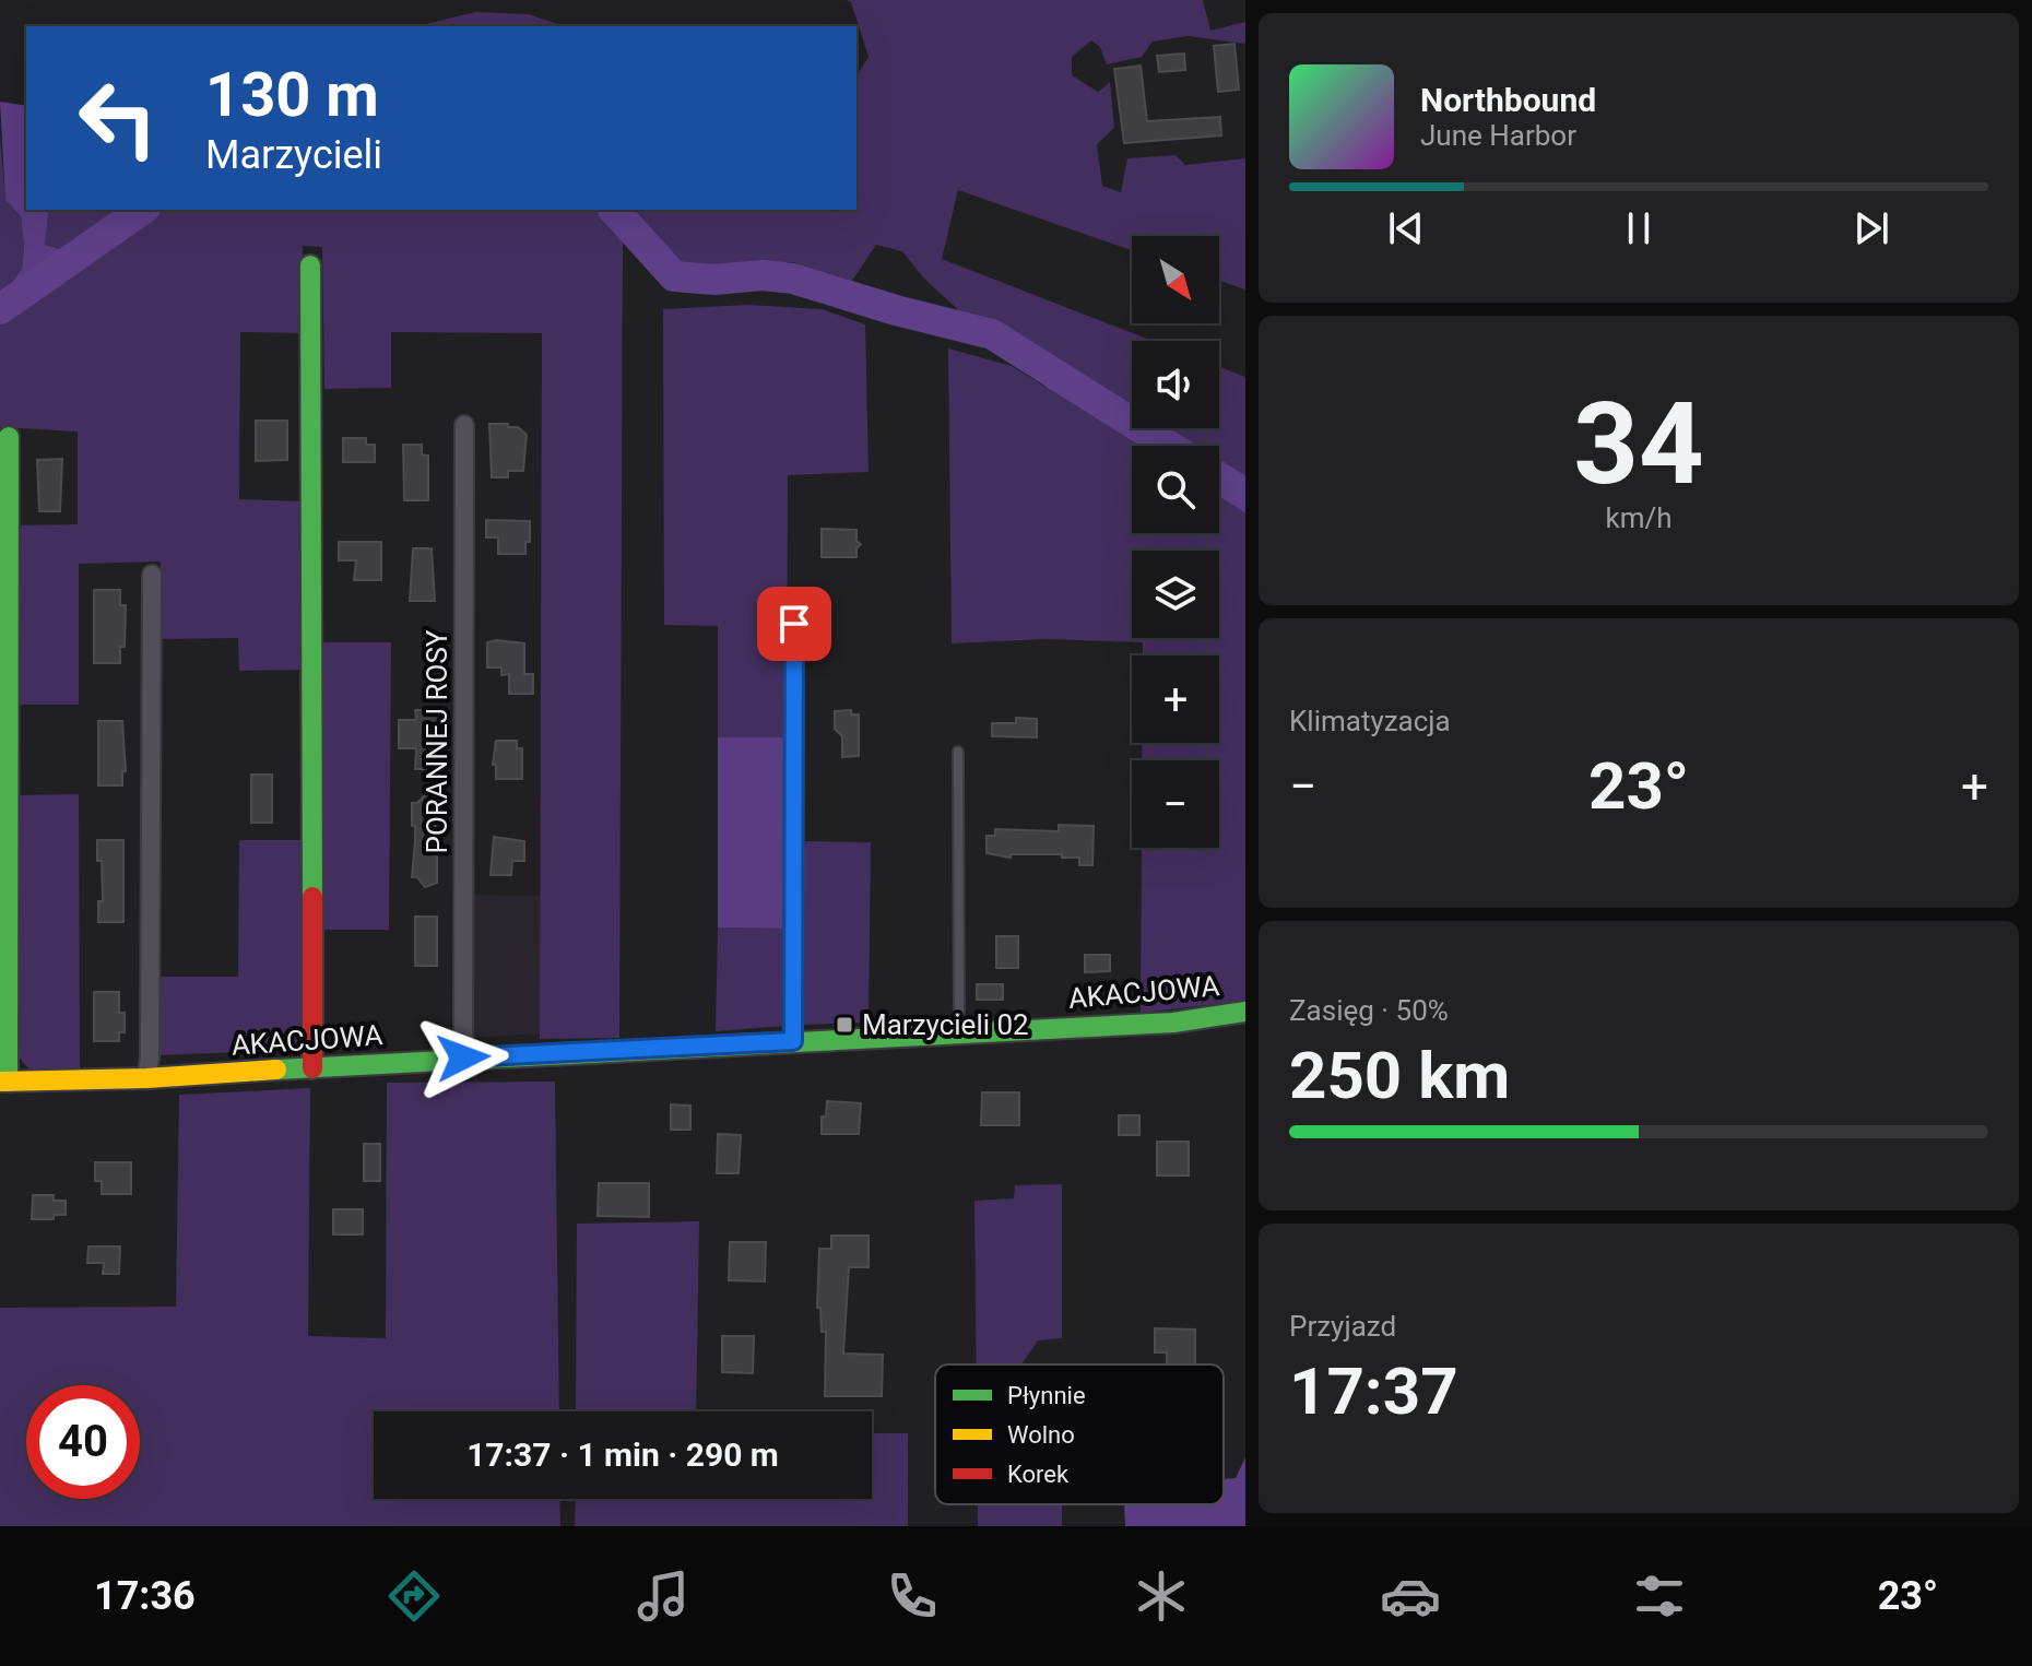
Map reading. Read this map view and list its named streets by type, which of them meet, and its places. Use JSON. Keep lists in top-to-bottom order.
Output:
{
  "streets": {
    "street": ["PORANNEJ ROSY", "AKACJOWA"]
  },
  "crossings": [
    ["PORANNEJ ROSY", "AKACJOWA"]
  ],
  "places": {
    "transit": ["Marzycieli 02"]
  },
  "legend": ["Płynnie", "Wolno", "Korek"],
  "north": "bottom right",
  "page": {
    "turn": ["130 m", "Marzycieli"],
    "song": ["Northbound", "June Harbor"],
    "map_buttons": ["+", "−"],
    "tile": [
      ["34", "km/h"],
      "Klimatyzacja",
      ["Zasięg · 50%", "250 km"],
      ["Przyjazd", "17:37"]
    ],
    "heat": ["−", "23°", "+"],
    "limit": "40",
    "trip": "17:37 · 1 min · 290 m",
    "tabs": ["17:36", "23°"]
  }
}
